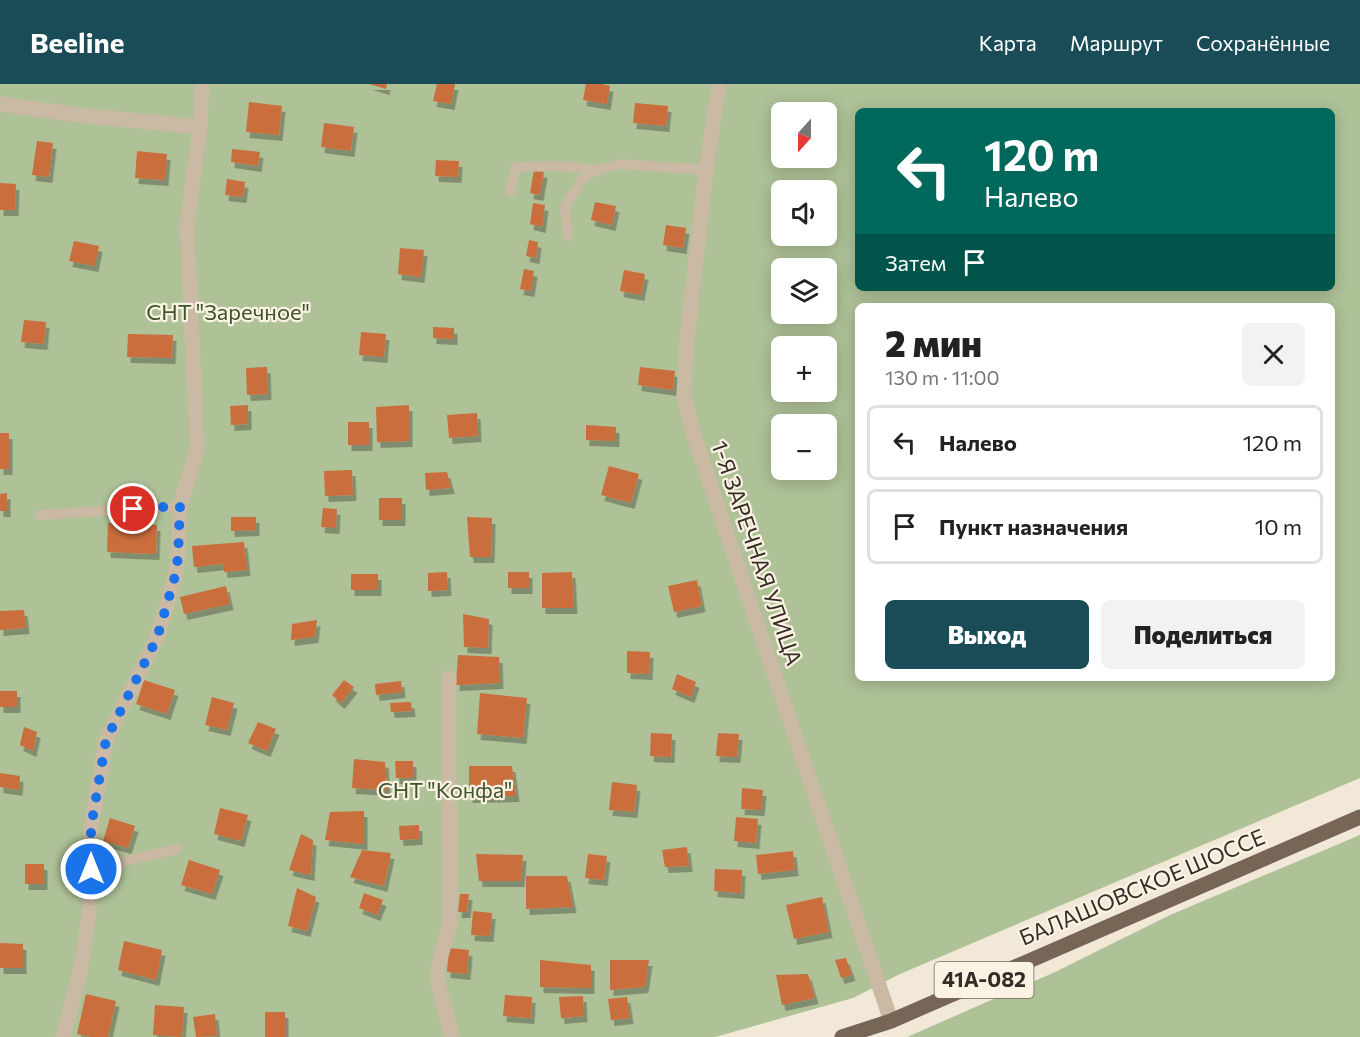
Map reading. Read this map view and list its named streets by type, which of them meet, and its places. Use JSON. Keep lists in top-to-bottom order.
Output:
{
  "streets": {
    "main road": ["БАЛАШОВСКОЕ ШОССЕ", "41А-082"],
    "street": ["1-Я ЗАРЕЧНАЯ УЛИЦА"]
  },
  "crossings": [
    ["1-Я ЗАРЕЧНАЯ УЛИЦА", "БАЛАШОВСКОЕ ШОССЕ"]
  ],
  "parks": ["СНТ \"Заречное\"", "СНТ \"Конфа\""],
  "north": "bottom",
  "page": {
    "header": "Beeline",
    "nav": ["Карта", "Маршрут", "Сохранённые"],
    "map_buttons": ["+", "−"],
    "turn": ["120 m", "Налево"],
    "then": "Затем",
    "heading": ["2 мин", "130 m · 11:00"],
    "list": [
      {
        "name": "Налево",
        "value": "120 m"
      },
      {
        "name": "Пункт назначения",
        "value": "10 m"
      }
    ],
    "buttons": ["Выход", "Поделиться"]
  }
}
